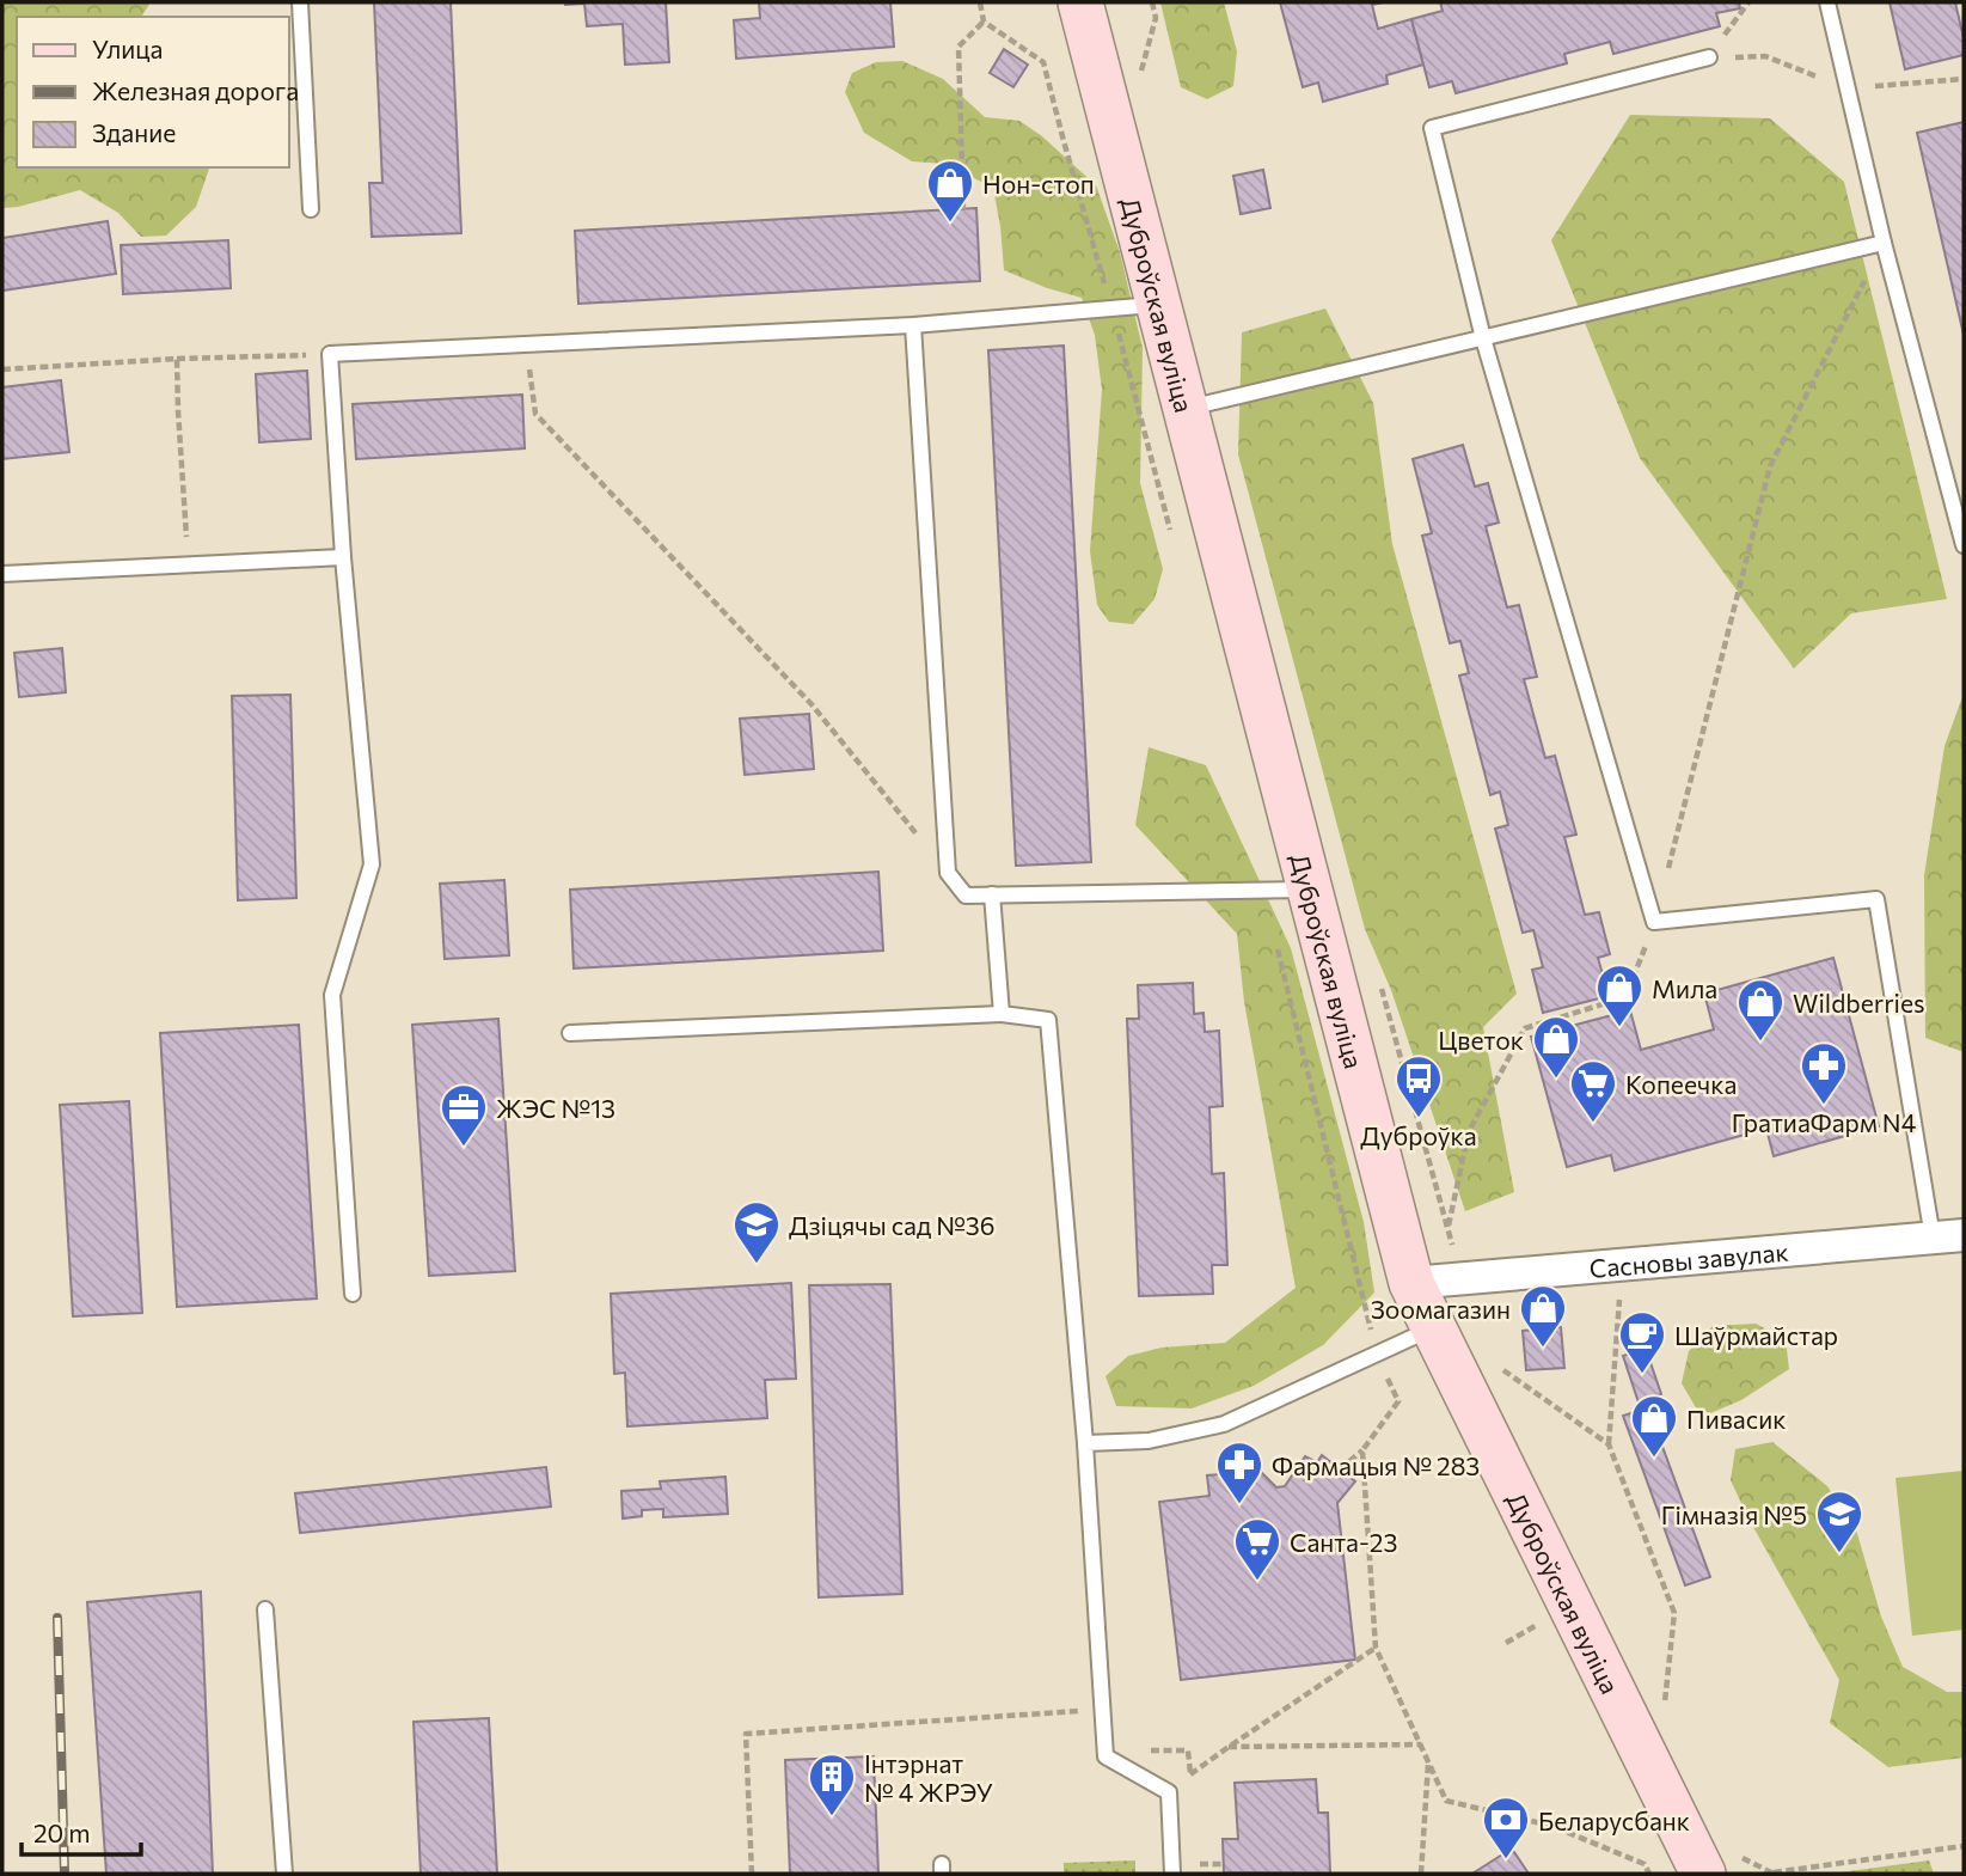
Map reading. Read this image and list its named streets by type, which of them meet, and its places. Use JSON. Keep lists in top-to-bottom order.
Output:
{
  "streets": {
    "main road": ["Дуброўская вуліца"],
    "street": ["Сасновы завулак"]
  },
  "crossings": [
    ["Дуброўская вуліца", "Сасновы завулак"]
  ],
  "places": {
    "shop": [
      "Нон-стоп",
      "Мила",
      "Wildberries",
      "Цветок",
      "Зоомагазин",
      "Пивасик"
    ],
    "pharmacy": ["ГратиаФарм N4", "Фармацыя № 283"],
    "bus stop": ["Дуброўка"],
    "supermarket": ["Копеечка", "Санта-23"],
    "office": ["ЖЭС №13"],
    "school or university": ["Дзіцячы сад №36", "Гімназія №5"],
    "cafe": ["Шаўрмайстар"],
    "building": ["Інтэрнат № 4 ЖРЭУ"],
    "bank": ["Беларусбанк"]
  },
  "legend": ["Улица", "Железная дорога", "Здание"],
  "scale_bar": "20 m"
}
